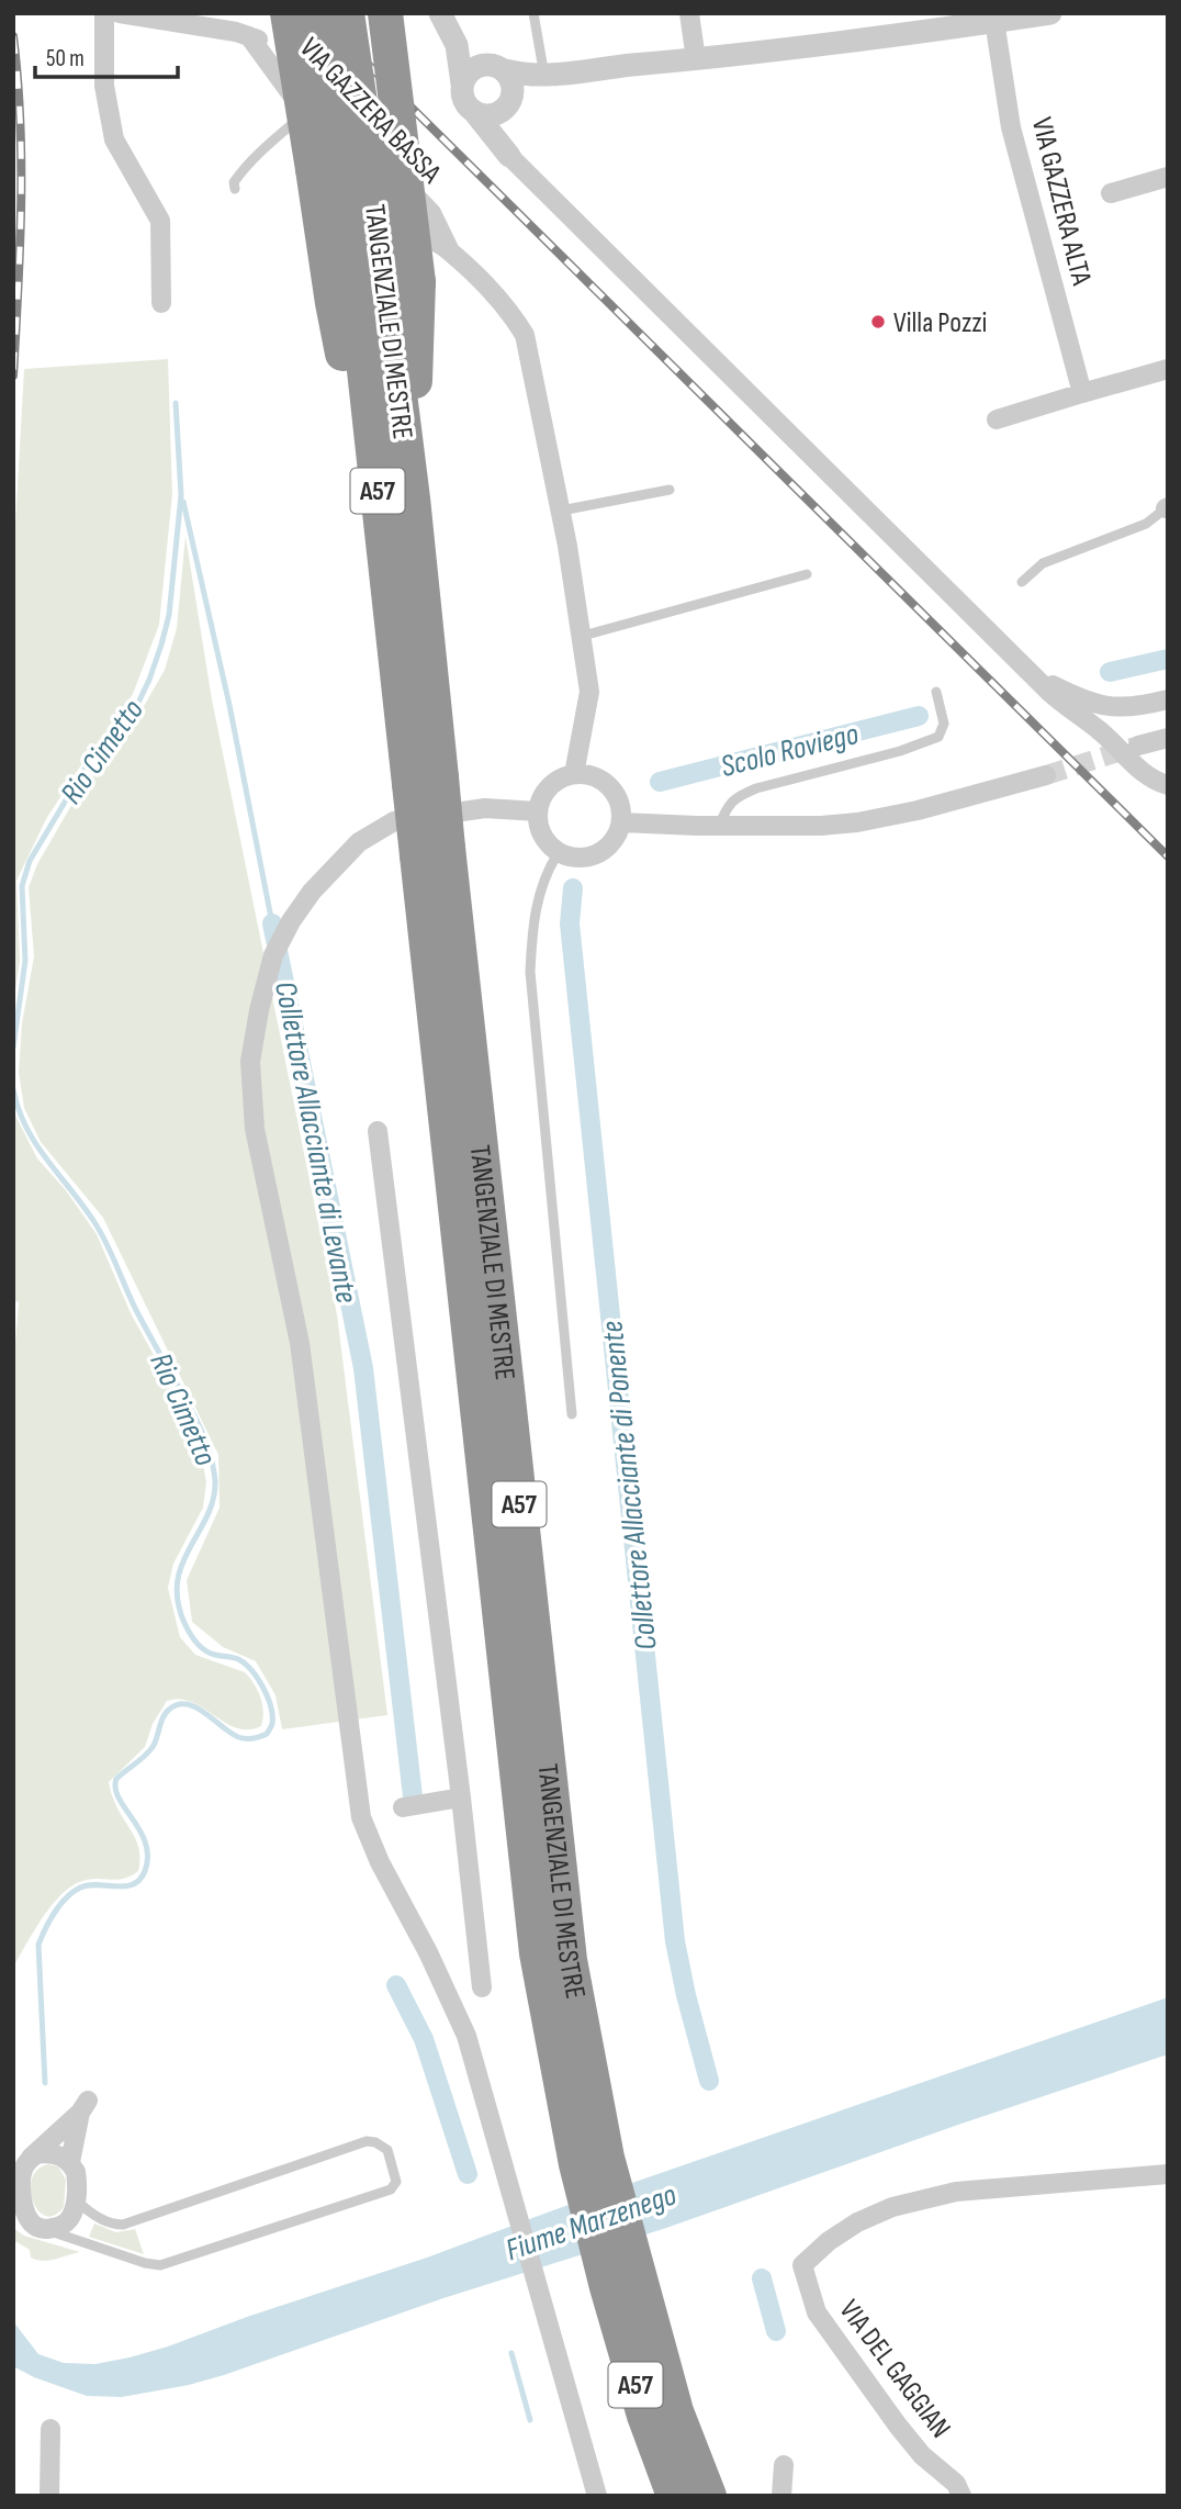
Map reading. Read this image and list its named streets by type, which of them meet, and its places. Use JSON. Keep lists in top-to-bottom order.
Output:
{
  "streets": {
    "highway": ["TANGENZIALE DI MESTRE", "A57"],
    "street": ["VIA GAZZERA BASSA", "VIA GAZZERA ALTA", "VIA DEL GAGGIAN"]
  },
  "crossings": [
    ["TANGENZIALE DI MESTRE", "A57"]
  ],
  "water": [
    "Scolo Roviego",
    "Rio Cimetto",
    "Collettore Allacciante di Levante",
    "Collettore Allacciante di Ponente",
    "Fiume Marzenego"
  ],
  "places": ["Villa Pozzi"],
  "scale_bar": "50 m"
}
